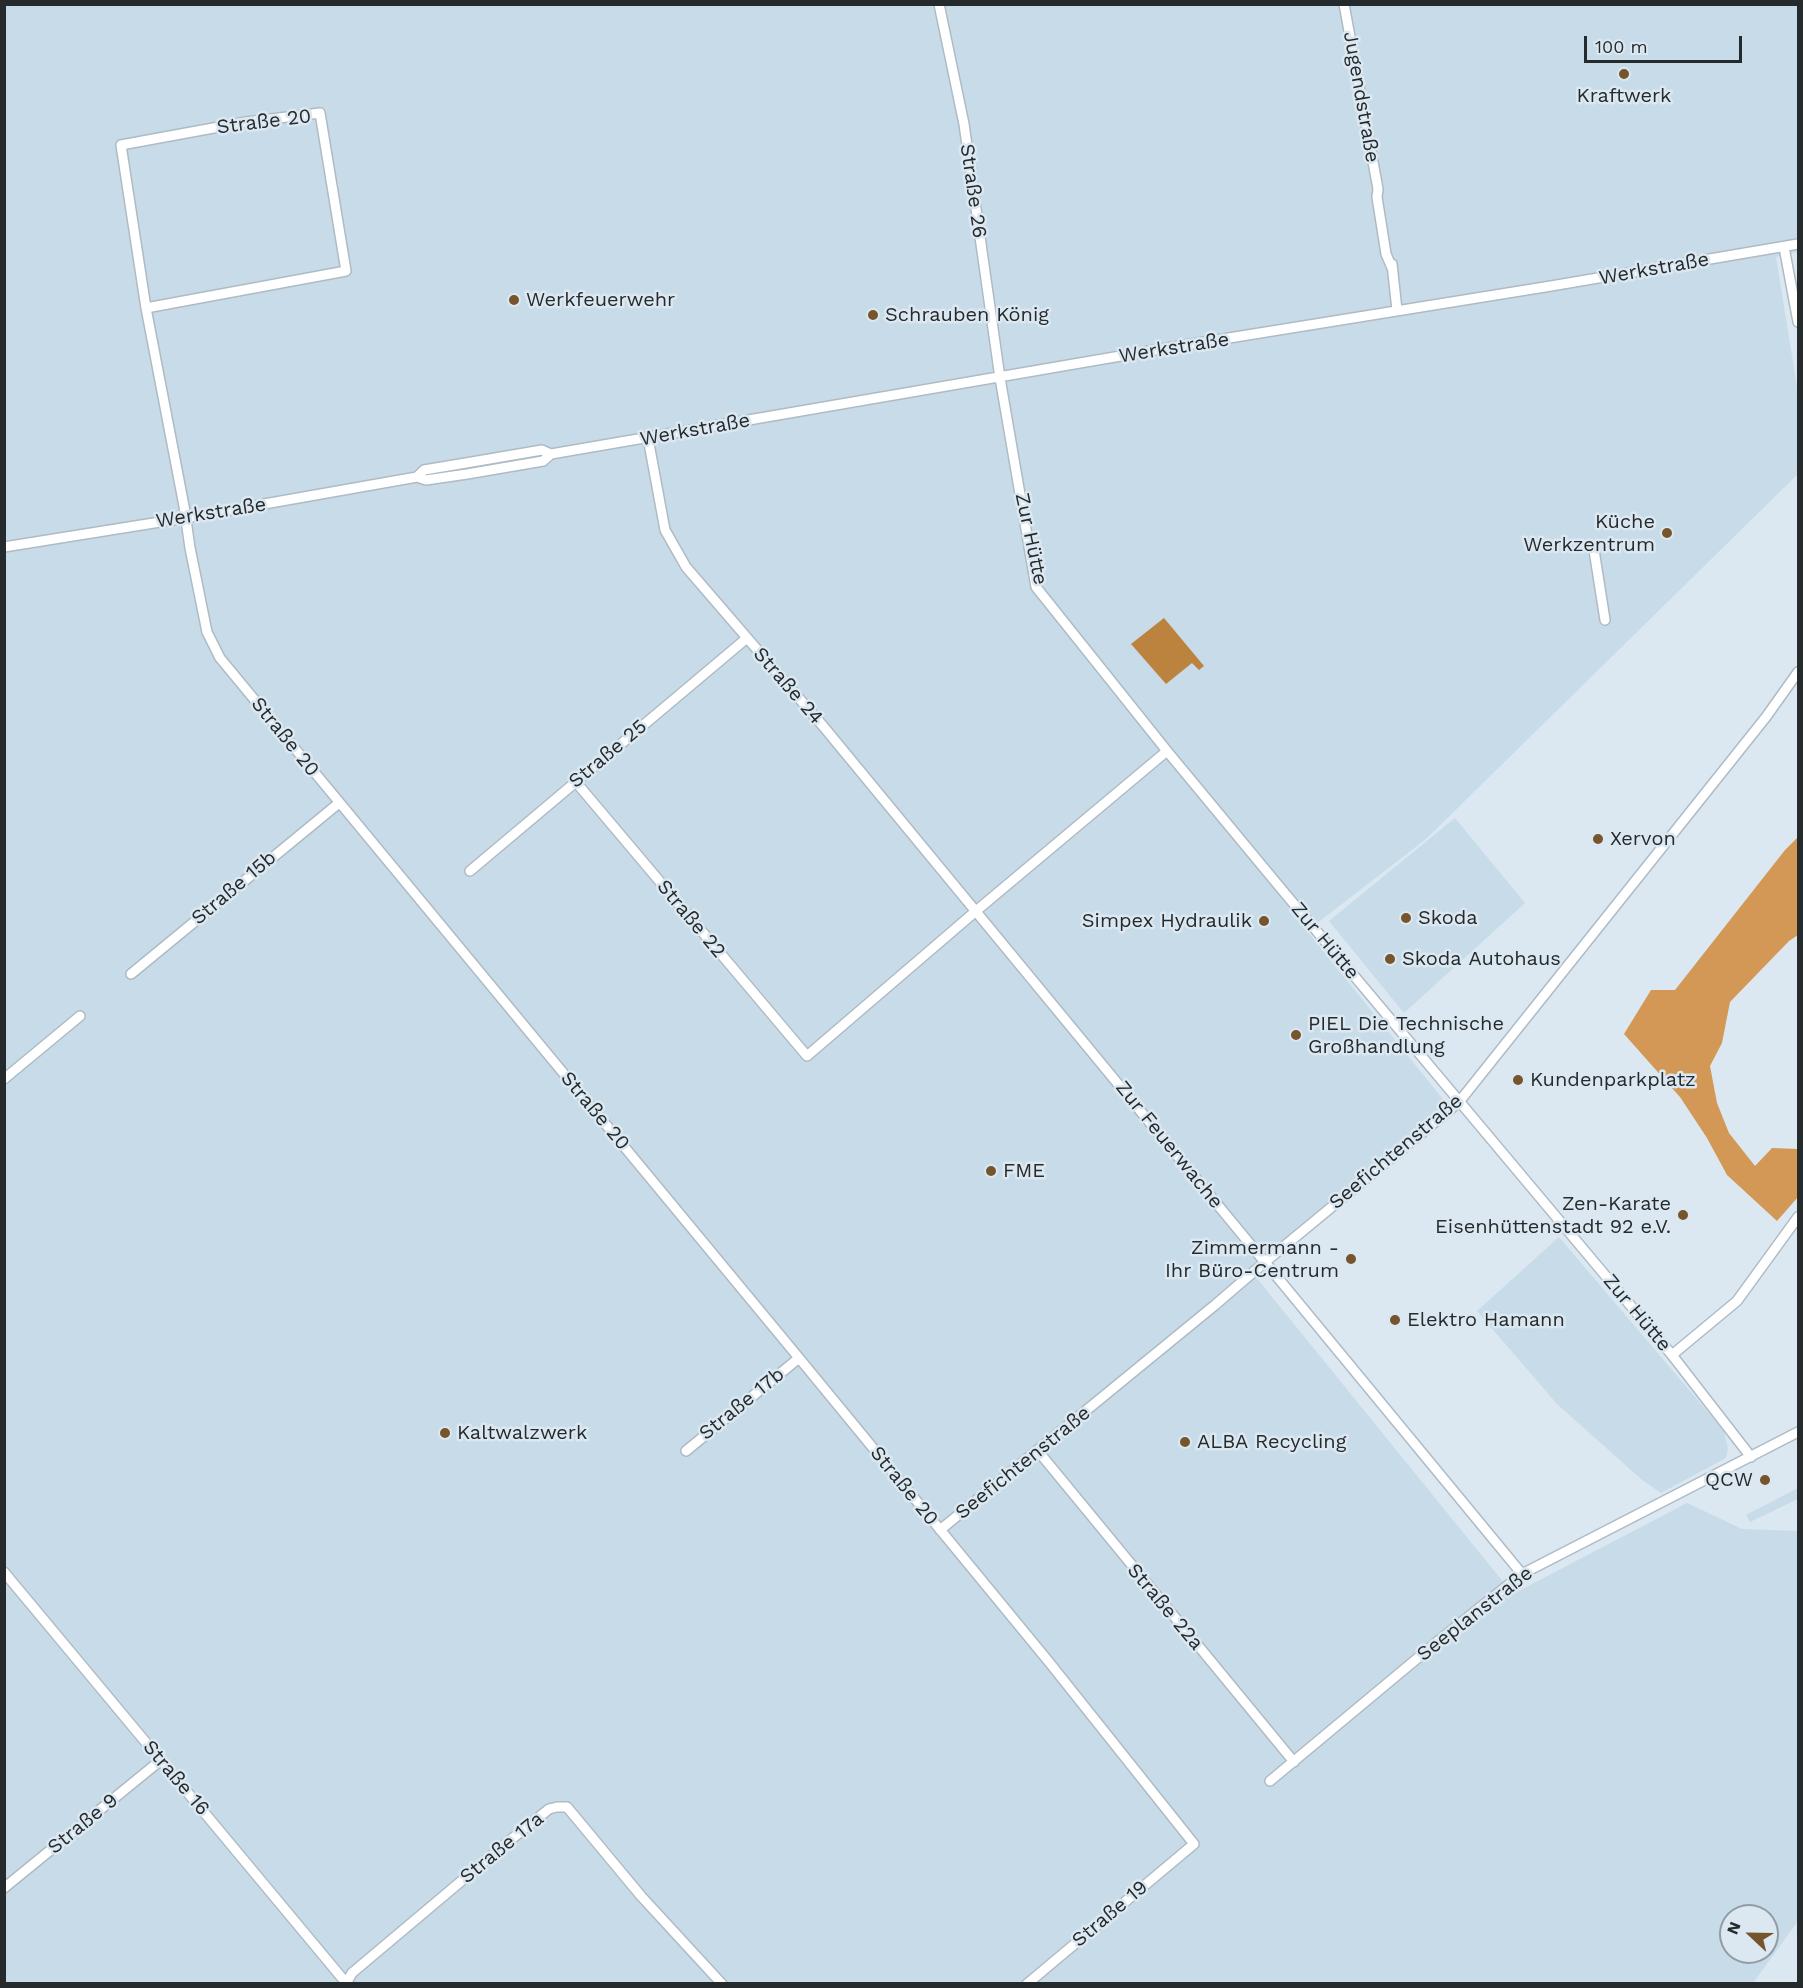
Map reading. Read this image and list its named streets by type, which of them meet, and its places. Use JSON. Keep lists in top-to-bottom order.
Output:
{
  "streets": {
    "street": [
      "Jugendstraße",
      "Straße 20",
      "Straße 26",
      "Werkstraße",
      "Zur Hütte",
      "Straße 24",
      "Straße 25",
      "Straße 15b",
      "Straße 22",
      "Zur Feuerwache",
      "Seefichtenstraße",
      "Straße 17b",
      "Straße 22a",
      "Seeplanstraße",
      "Straße 16",
      "Straße 9",
      "Straße 17a",
      "Straße 19"
    ]
  },
  "crossings": [
    ["Jugendstraße", "Werkstraße"],
    ["Straße 20", "Werkstraße"],
    ["Straße 20", "Straße 15b"],
    ["Straße 20", "Seefichtenstraße"],
    ["Straße 20", "Straße 17b"],
    ["Straße 20", "Straße 19"],
    ["Straße 26", "Werkstraße"],
    ["Straße 26", "Zur Hütte"],
    ["Werkstraße", "Zur Hütte"],
    ["Werkstraße", "Straße 24"],
    ["Zur Hütte", "Seefichtenstraße"],
    ["Zur Hütte", "Seeplanstraße"],
    ["Straße 24", "Straße 25"],
    ["Straße 24", "Straße 22"],
    ["Straße 24", "Zur Feuerwache"],
    ["Straße 25", "Straße 22"],
    ["Straße 22", "Zur Feuerwache"],
    ["Zur Feuerwache", "Seefichtenstraße"],
    ["Zur Feuerwache", "Seeplanstraße"],
    ["Seefichtenstraße", "Straße 22a"],
    ["Straße 22a", "Seeplanstraße"],
    ["Straße 16", "Straße 9"],
    ["Straße 16", "Straße 17a"]
  ],
  "places": [
    "Kraftwerk",
    "Werkfeuerwehr",
    "Schrauben König",
    "Küche Werkzentrum",
    "Xervon",
    "Skoda",
    "Simpex Hydraulik",
    "Skoda Autohaus",
    "PIEL Die Technische Großhandlung",
    "Kundenparkplatz",
    "FME",
    "Zen-Karate Eisenhüttenstadt 92 e.V.",
    "Zimmermann - Ihr Büro-Centrum",
    "Elektro Hamann",
    "Kaltwalzwerk",
    "ALBA Recycling",
    "QCW"
  ],
  "scale_bar": "100 m",
  "north": "left"
}
